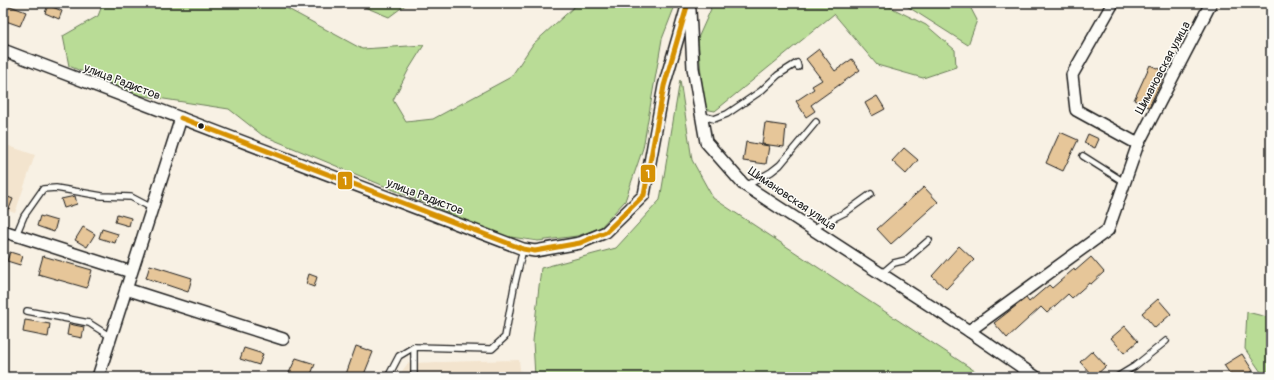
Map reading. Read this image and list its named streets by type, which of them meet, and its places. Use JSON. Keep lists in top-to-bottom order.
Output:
{
  "streets": {
    "street": ["Шимановская улица", "улица Радистов"]
  },
  "crossings": [
    ["Шимановская улица", "улица Радистов"]
  ],
  "lines": ["transit line 1"]
}
